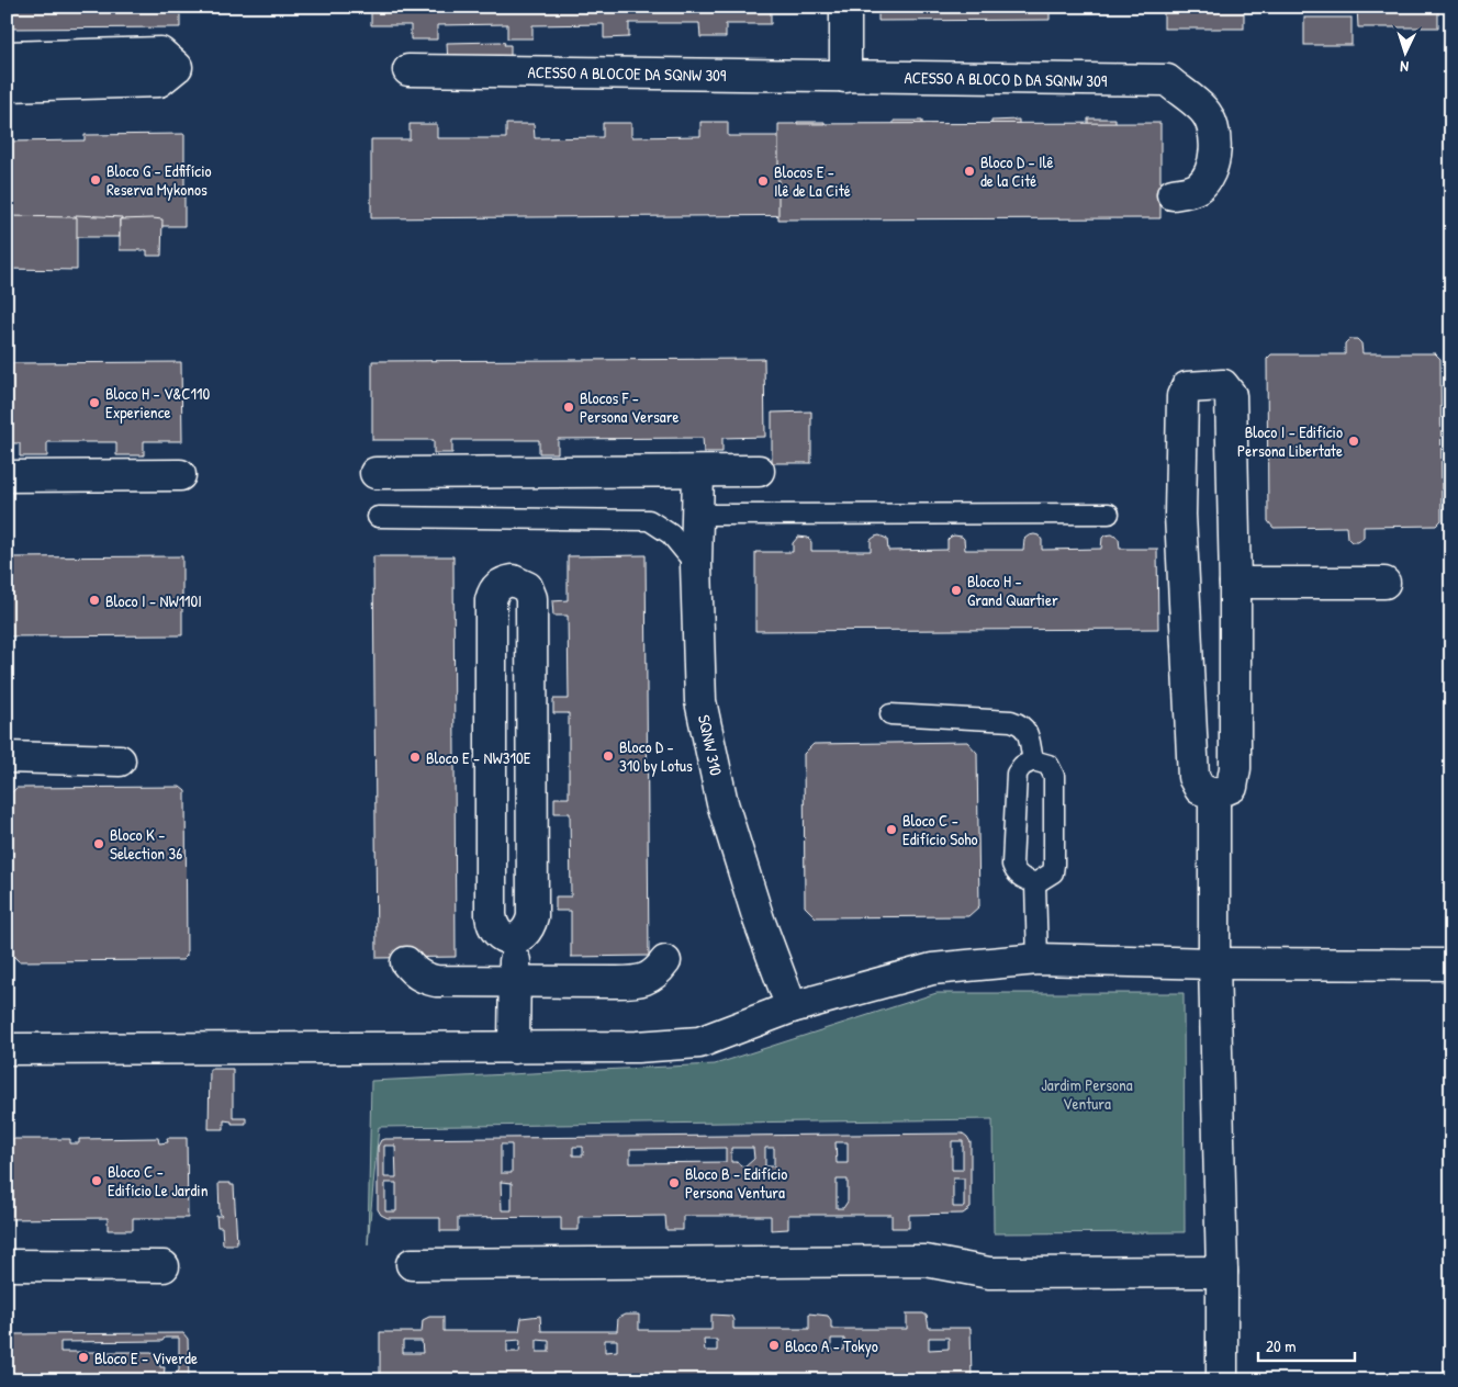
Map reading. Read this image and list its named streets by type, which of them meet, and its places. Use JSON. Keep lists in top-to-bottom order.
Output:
{
  "streets": {
    "street": ["ACESSO A BLOCOE DA SQNW 309", "ACESSO A BLOCO D DA SQNW 309", "SQNW 310"]
  },
  "crossings": [
    ["ACESSO A BLOCOE DA SQNW 309", "ACESSO A BLOCO D DA SQNW 309"]
  ],
  "parks": ["Jardim Persona Ventura"],
  "places": [
    "Bloco D - Ilê de la Cité",
    "Bloco G - Edfifício Reserva Mykonos",
    "Blocos E - Ilê de La Cité",
    "Bloco H - V&C110 Experience",
    "Blocos F - Persona Versare",
    "Bloco I - Edifício Persona Libertate",
    "Bloco H - Grand Quartier",
    "Bloco I - NW110I",
    "Bloco D - 310 by Lotus",
    "Bloco E - NW310E",
    "Bloco C - Edifício Soho",
    "Bloco K - Selection 36",
    "Bloco C - Edifício Le Jardin",
    "Bloco B - Edifício Persona Ventura",
    "Bloco A - Tokyo",
    "Bloco E - Viverde"
  ],
  "scale_bar": "20 m",
  "north": "bottom"
}
